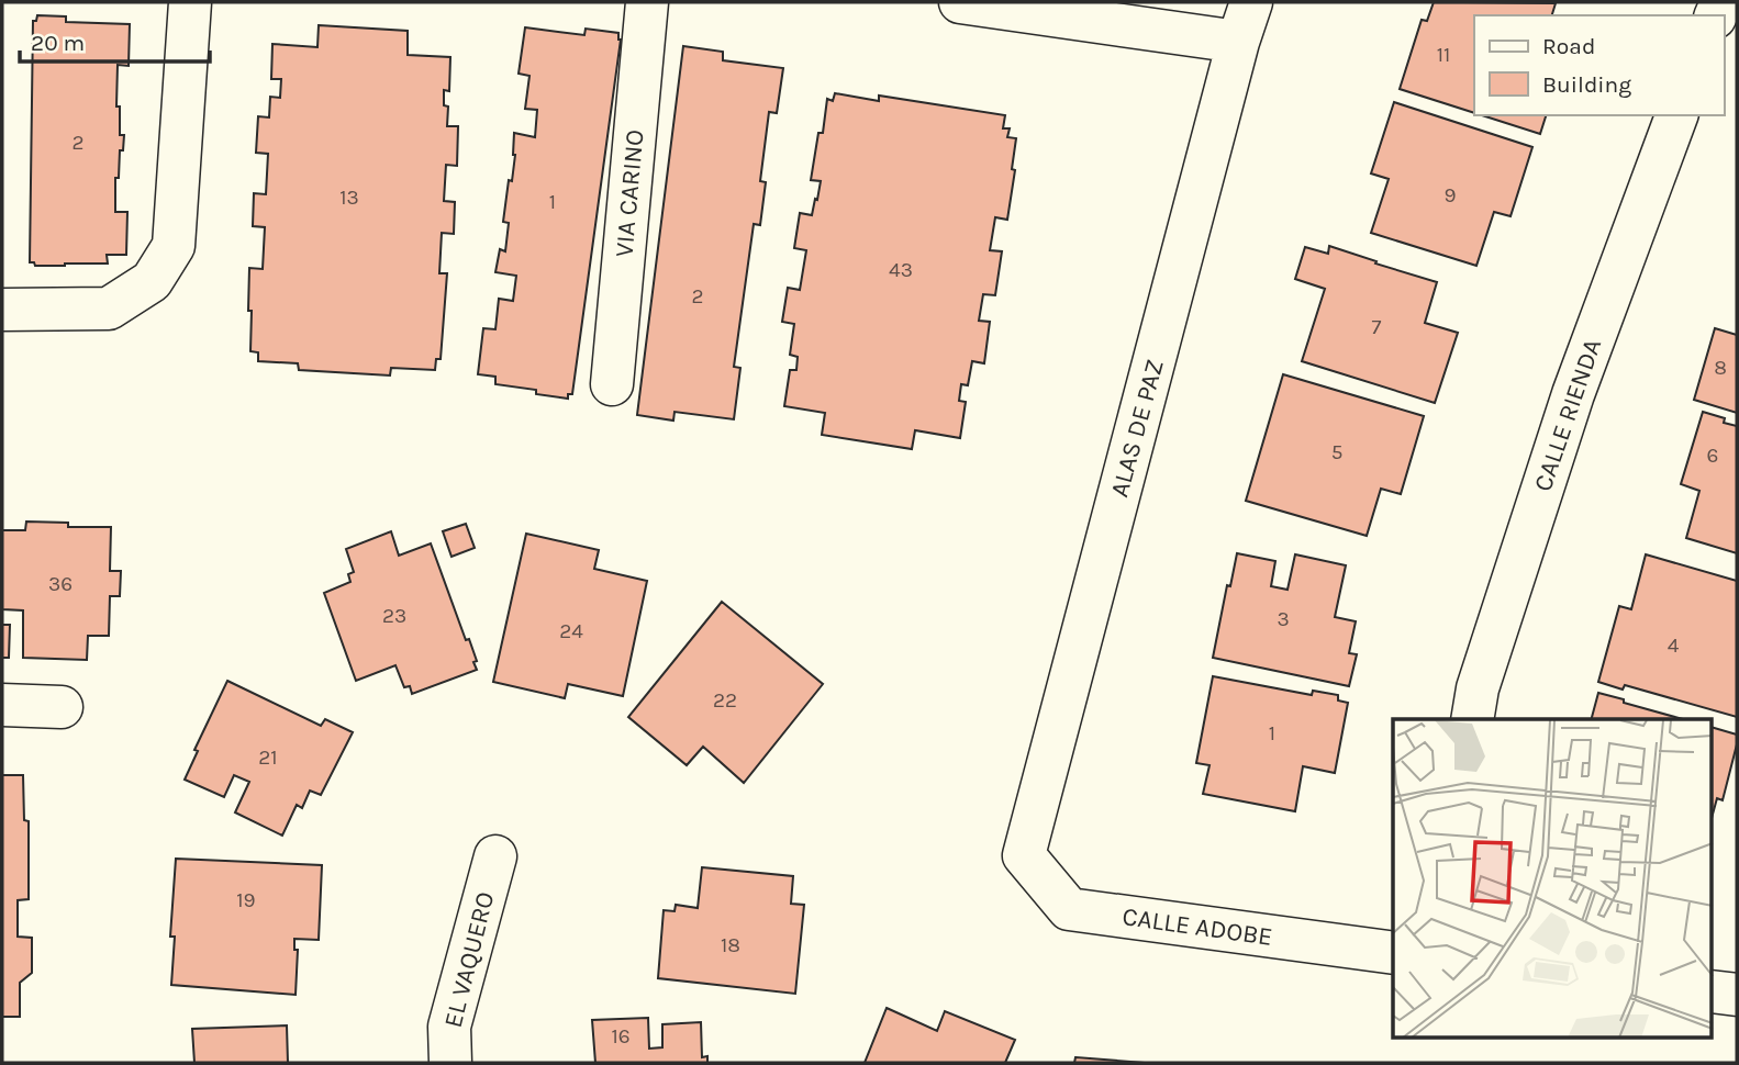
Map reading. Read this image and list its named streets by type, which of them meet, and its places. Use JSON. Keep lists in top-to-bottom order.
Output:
{
  "streets": {
    "street": [
      "VIA CARINO",
      "CALLE RIENDA",
      "ALAS DE PAZ",
      "CALLE ADOBE",
      "EL VAQUERO"
    ]
  },
  "crossings": [
    ["ALAS DE PAZ", "CALLE ADOBE"]
  ],
  "house_numbers": [
    "11",
    "2",
    "9",
    "13",
    "1",
    "43",
    "2",
    "7",
    "8",
    "5",
    "6",
    "36",
    "23",
    "3",
    "24",
    "4",
    "22",
    "1",
    "21",
    "19",
    "18",
    "16"
  ],
  "legend": ["Road", "Building"],
  "scale_bar": "20 m"
}
